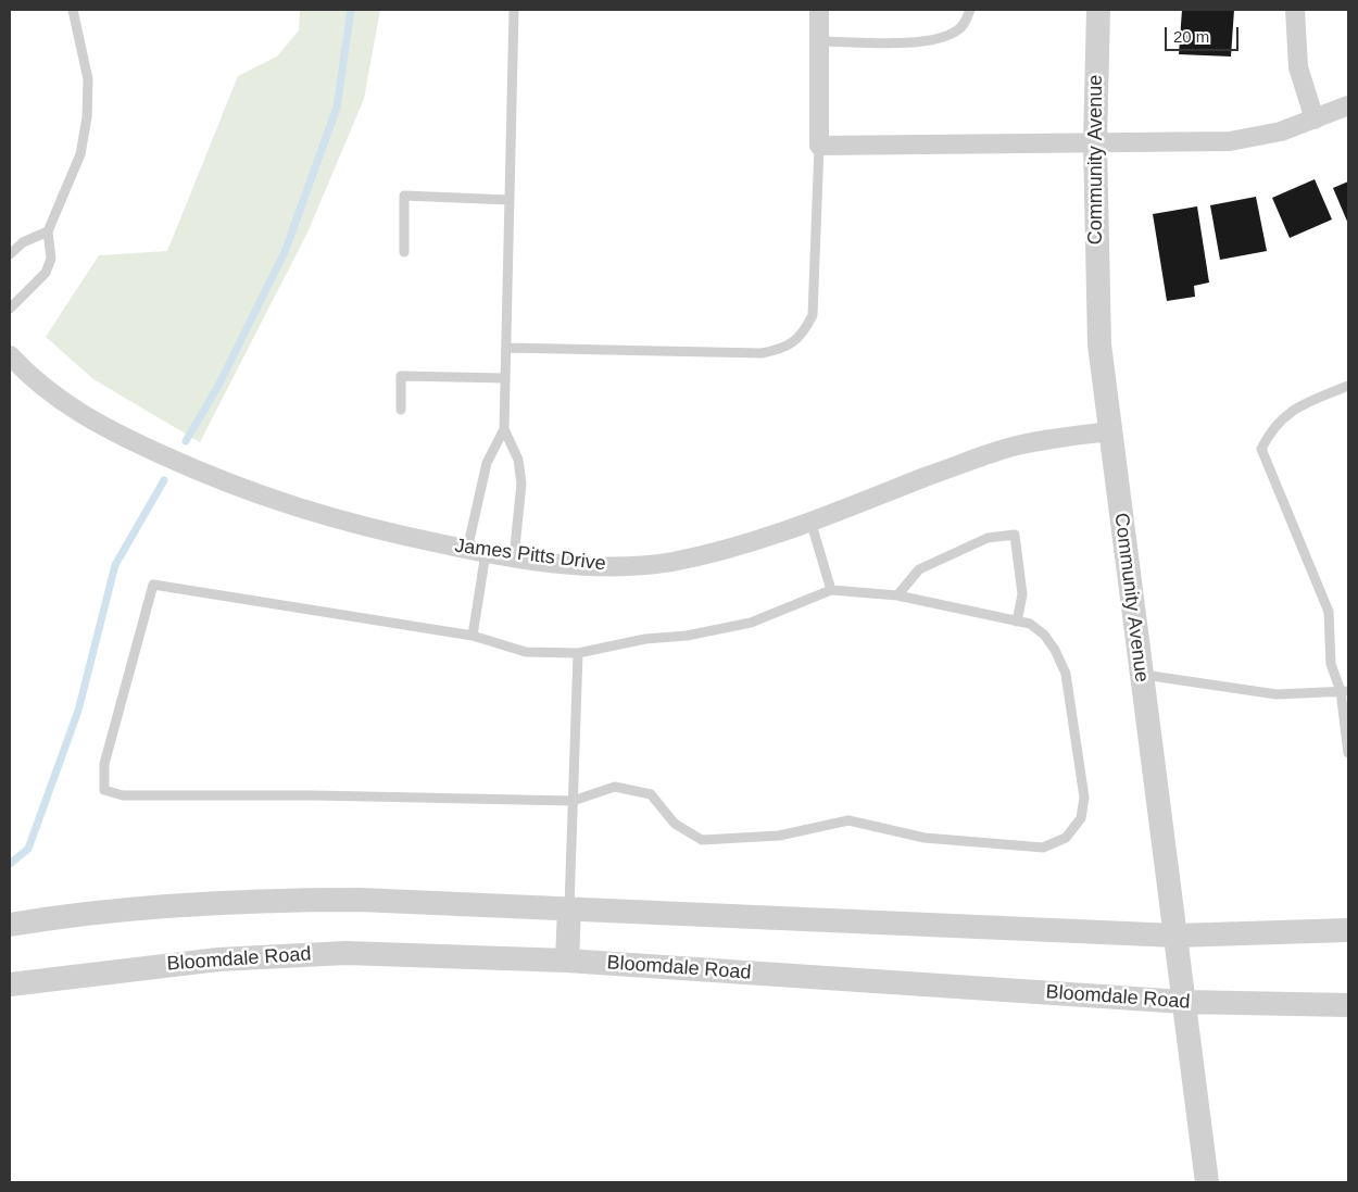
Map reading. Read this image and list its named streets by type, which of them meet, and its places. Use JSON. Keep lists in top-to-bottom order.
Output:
{
  "streets": {
    "street": ["Community Avenue", "James Pitts Drive", "Bloomdale Road"]
  },
  "crossings": [
    ["Community Avenue", "James Pitts Drive"],
    ["Community Avenue", "Bloomdale Road"]
  ],
  "scale_bar": "20 m"
}
